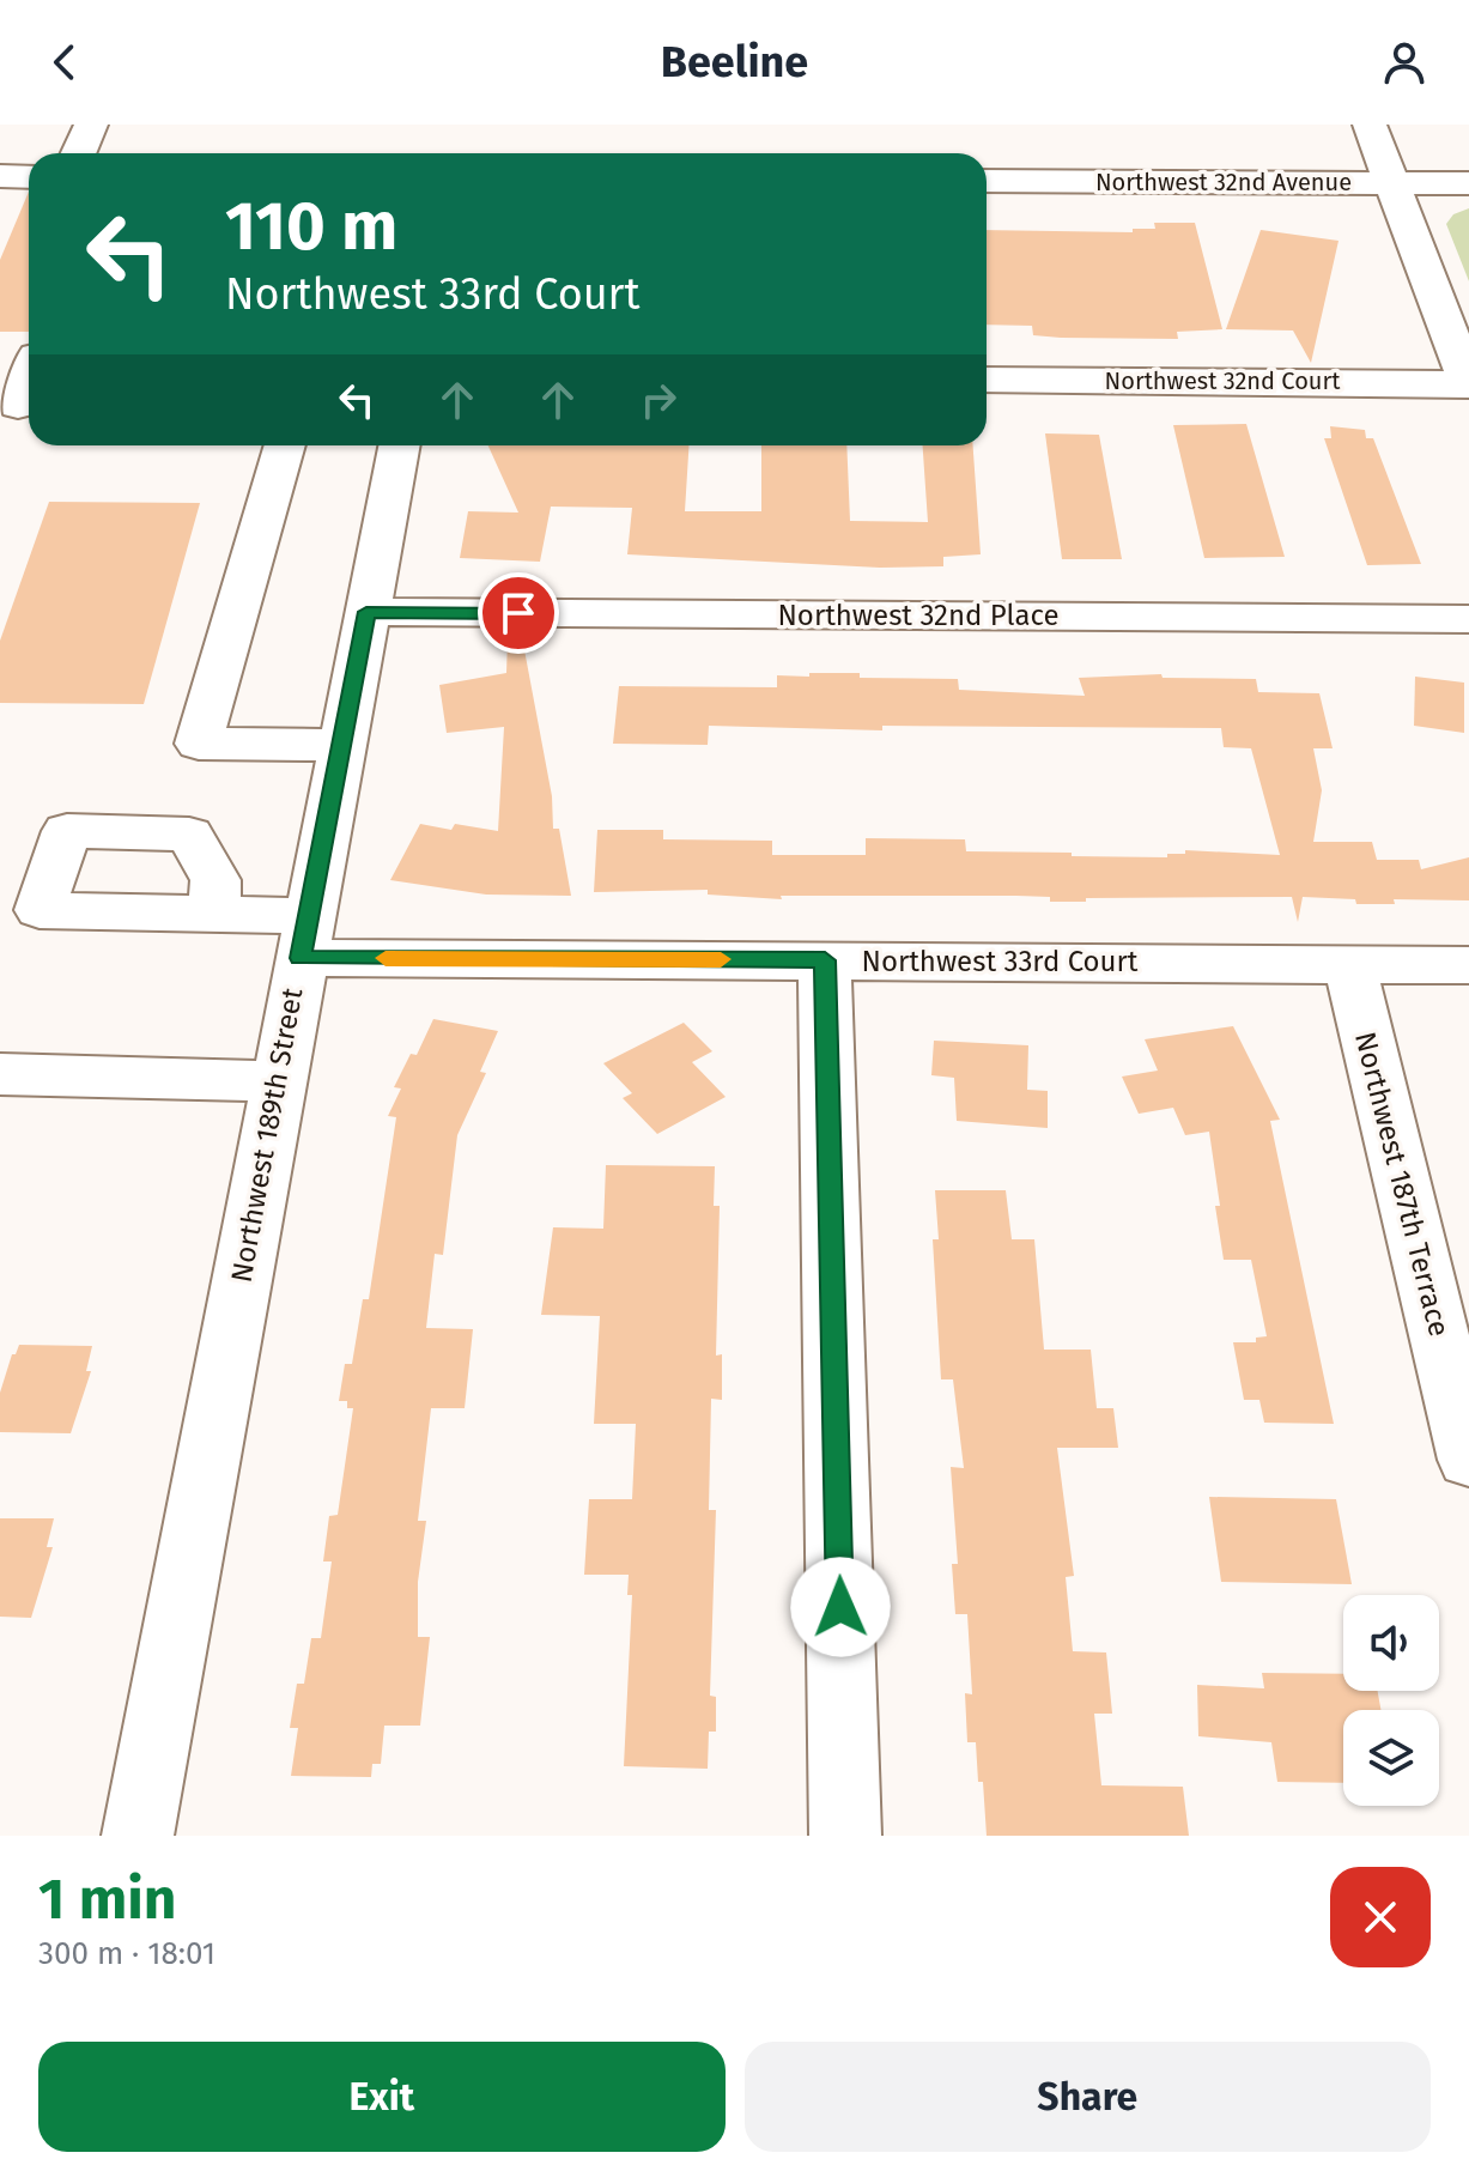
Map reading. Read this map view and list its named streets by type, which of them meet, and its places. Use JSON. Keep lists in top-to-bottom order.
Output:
{
  "streets": {
    "street": [
      "Northwest 32nd Avenue",
      "Northwest 32nd Court",
      "Northwest 32nd Place",
      "Northwest 33rd Court",
      "Northwest 189th Street",
      "Northwest 187th Terrace"
    ]
  },
  "crossings": [
    ["Northwest 32nd Place", "Northwest 189th Street"],
    ["Northwest 33rd Court", "Northwest 189th Street"],
    ["Northwest 33rd Court", "Northwest 187th Terrace"]
  ],
  "page": {
    "header": "Beeline",
    "turn": ["110 m", "Northwest 33rd Court"],
    "heading": ["1 min", "300 m · 18:01"],
    "buttons": ["Exit", "Share"]
  }
}
